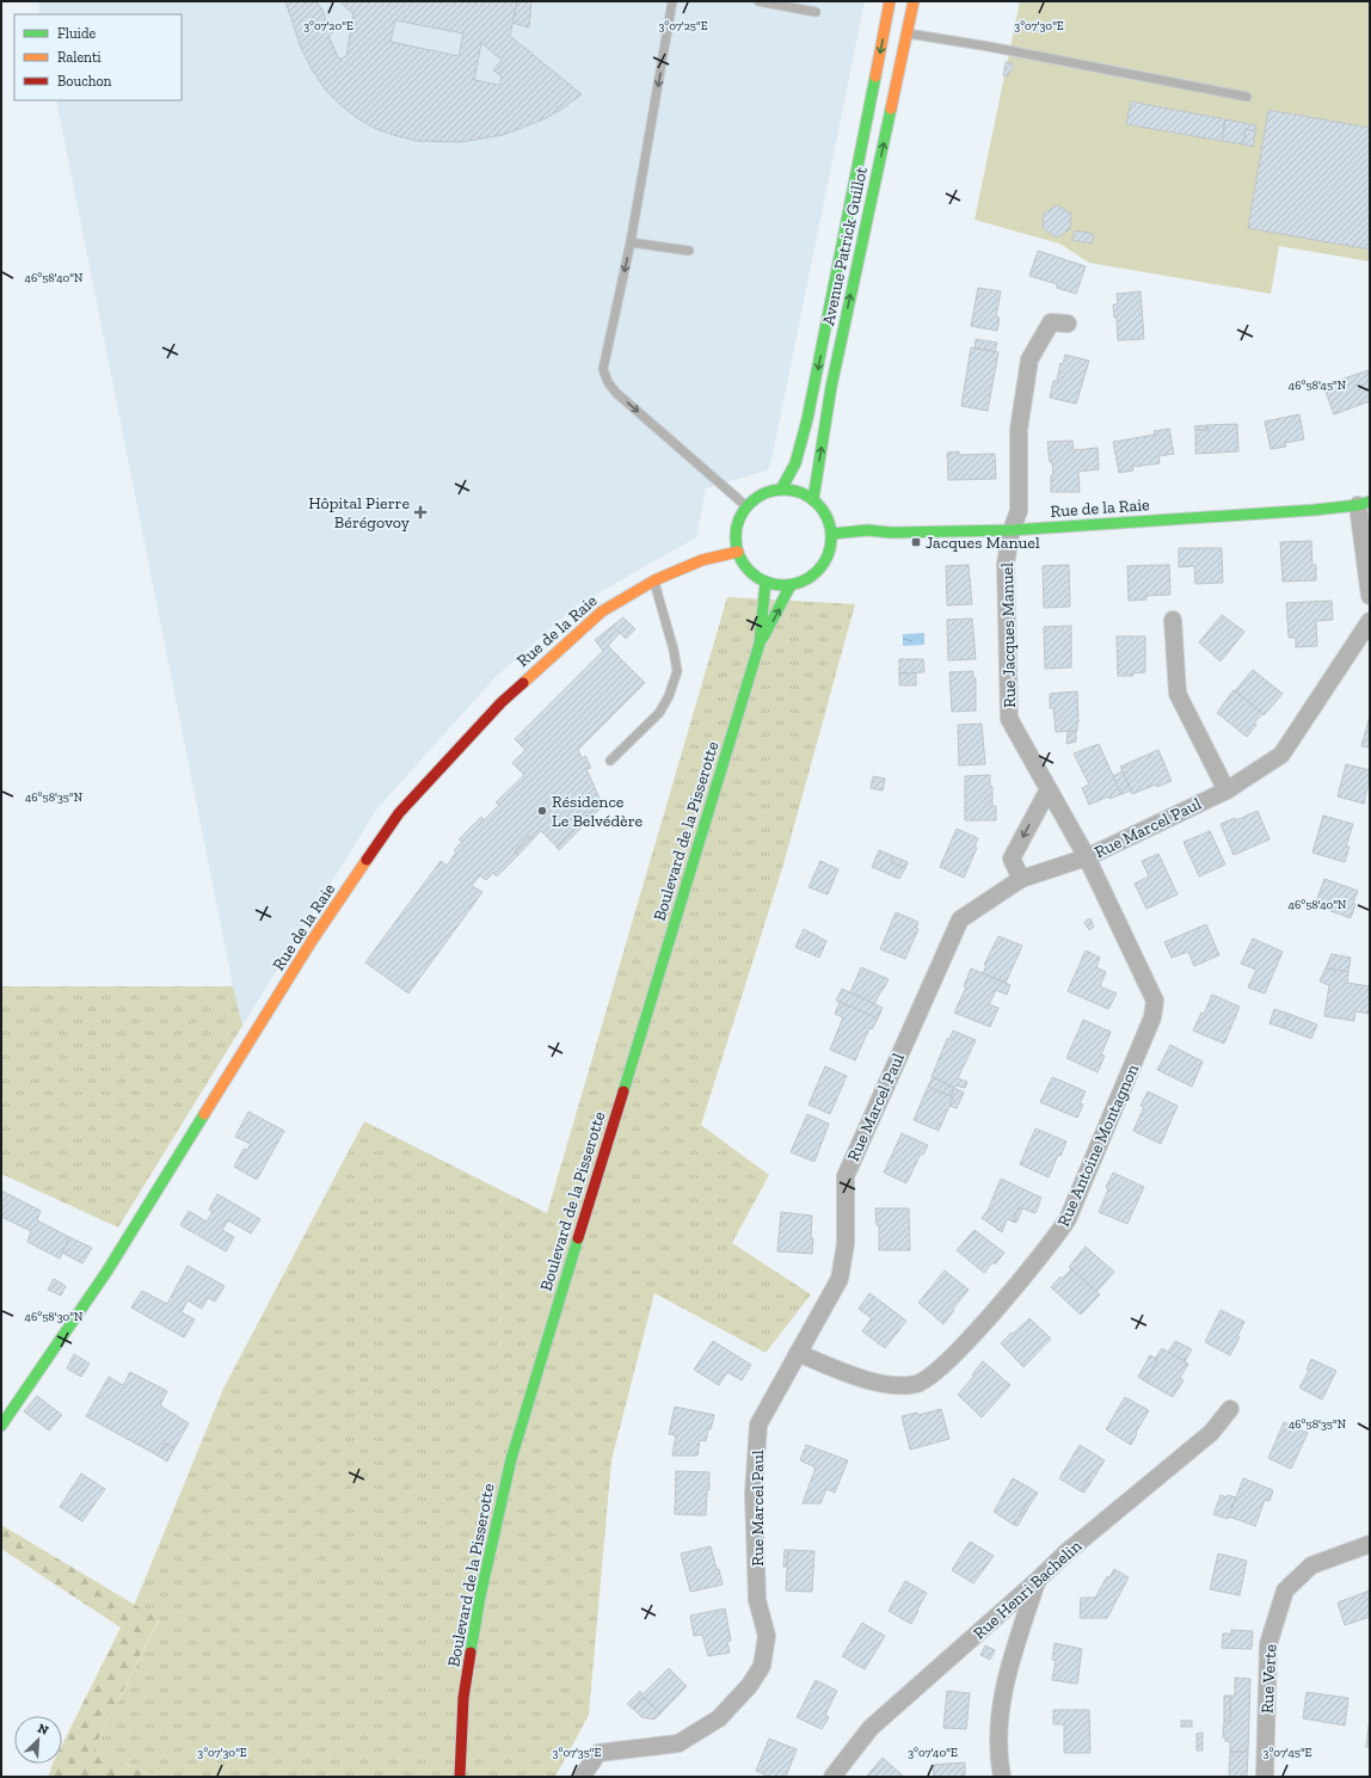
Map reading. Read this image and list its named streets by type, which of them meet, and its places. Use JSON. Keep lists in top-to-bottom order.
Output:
{
  "streets": {
    "street": [
      "Avenue Patrick Guillot",
      "Rue de la Raie",
      "Rue Jacques Manuel",
      "Rue Marcel Paul",
      "Boulevard de la Pisserotte",
      "Rue Antoine Montagnon",
      "Rue Henri Bachelin",
      "Rue Verte"
    ]
  },
  "crossings": [
    ["Avenue Patrick Guillot", "Rue de la Raie"],
    ["Avenue Patrick Guillot", "Boulevard de la Pisserotte"],
    ["Rue de la Raie", "Rue Jacques Manuel"],
    ["Rue de la Raie", "Boulevard de la Pisserotte"],
    ["Rue Jacques Manuel", "Rue Marcel Paul"],
    ["Rue Jacques Manuel", "Rue Antoine Montagnon"],
    ["Rue Marcel Paul", "Rue Antoine Montagnon"]
  ],
  "places": {
    "health": ["Hôpital Pierre Bérégovoy"],
    "transit": ["Jacques Manuel"],
    "other": ["Résidence Le Belvédère"]
  },
  "legend": ["Fluide", "Ralenti", "Bouchon"],
  "north": "top right",
  "coordinates": [
    "3°07'20\"E",
    "3°07'25\"E",
    "3°07'30\"E",
    "46°58'40\"N",
    "46°58'45\"N",
    "46°58'35\"N",
    "46°58'30\"N",
    "3°07'35\"E",
    "3°07'40\"E",
    "3°07'45\"E"
  ]
}
